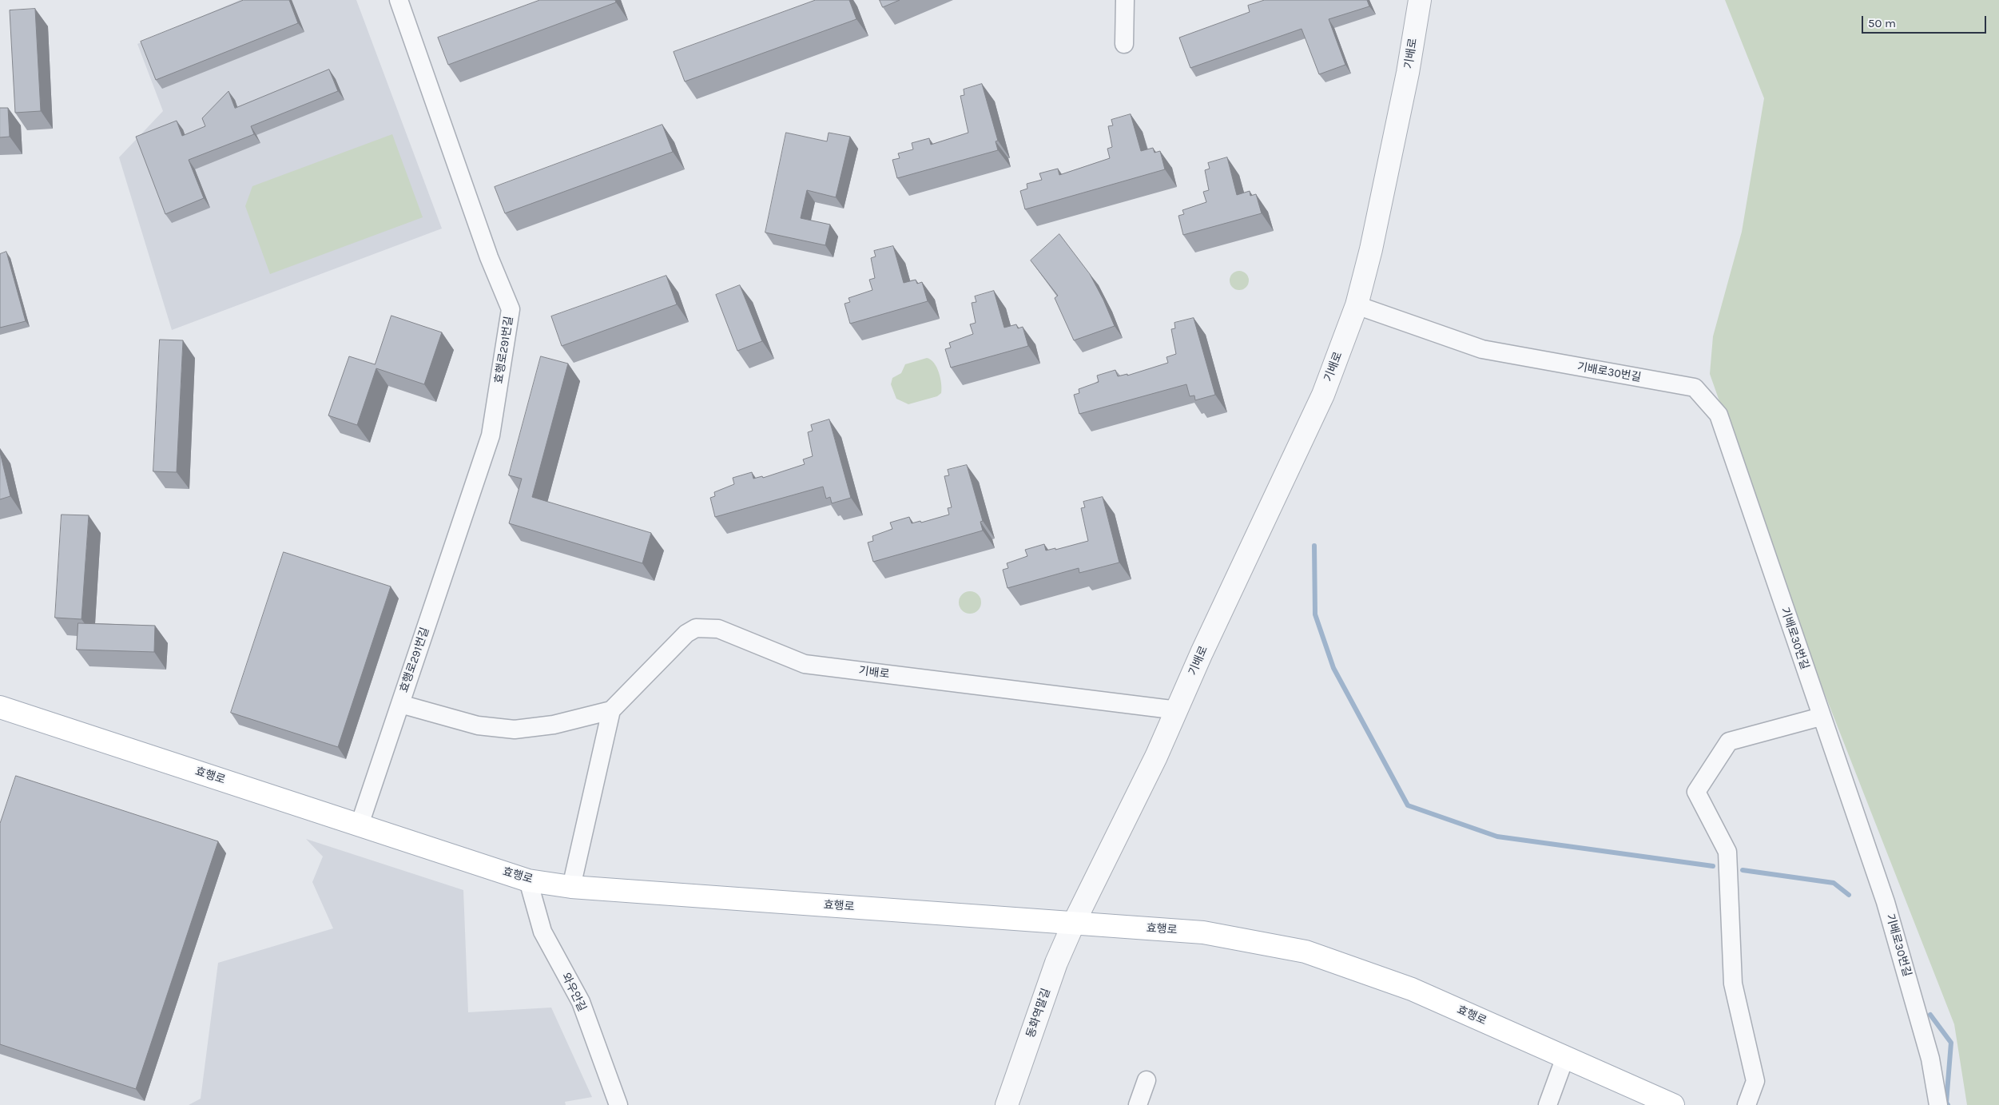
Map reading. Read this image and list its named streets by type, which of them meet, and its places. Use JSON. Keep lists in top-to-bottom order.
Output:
{
  "streets": {
    "main road": ["효행로"],
    "street": [
      "기배로",
      "효행로291번길",
      "기배로30번길",
      "와우안길",
      "동화역말길"
    ]
  },
  "crossings": [
    ["기배로", "효행로291번길"],
    ["기배로", "기배로30번길"],
    ["기배로", "효행로"],
    ["기배로", "동화역말길"],
    ["효행로291번길", "효행로"],
    ["효행로", "와우안길"],
    ["효행로", "동화역말길"]
  ],
  "scale_bar": "50 m"
}
